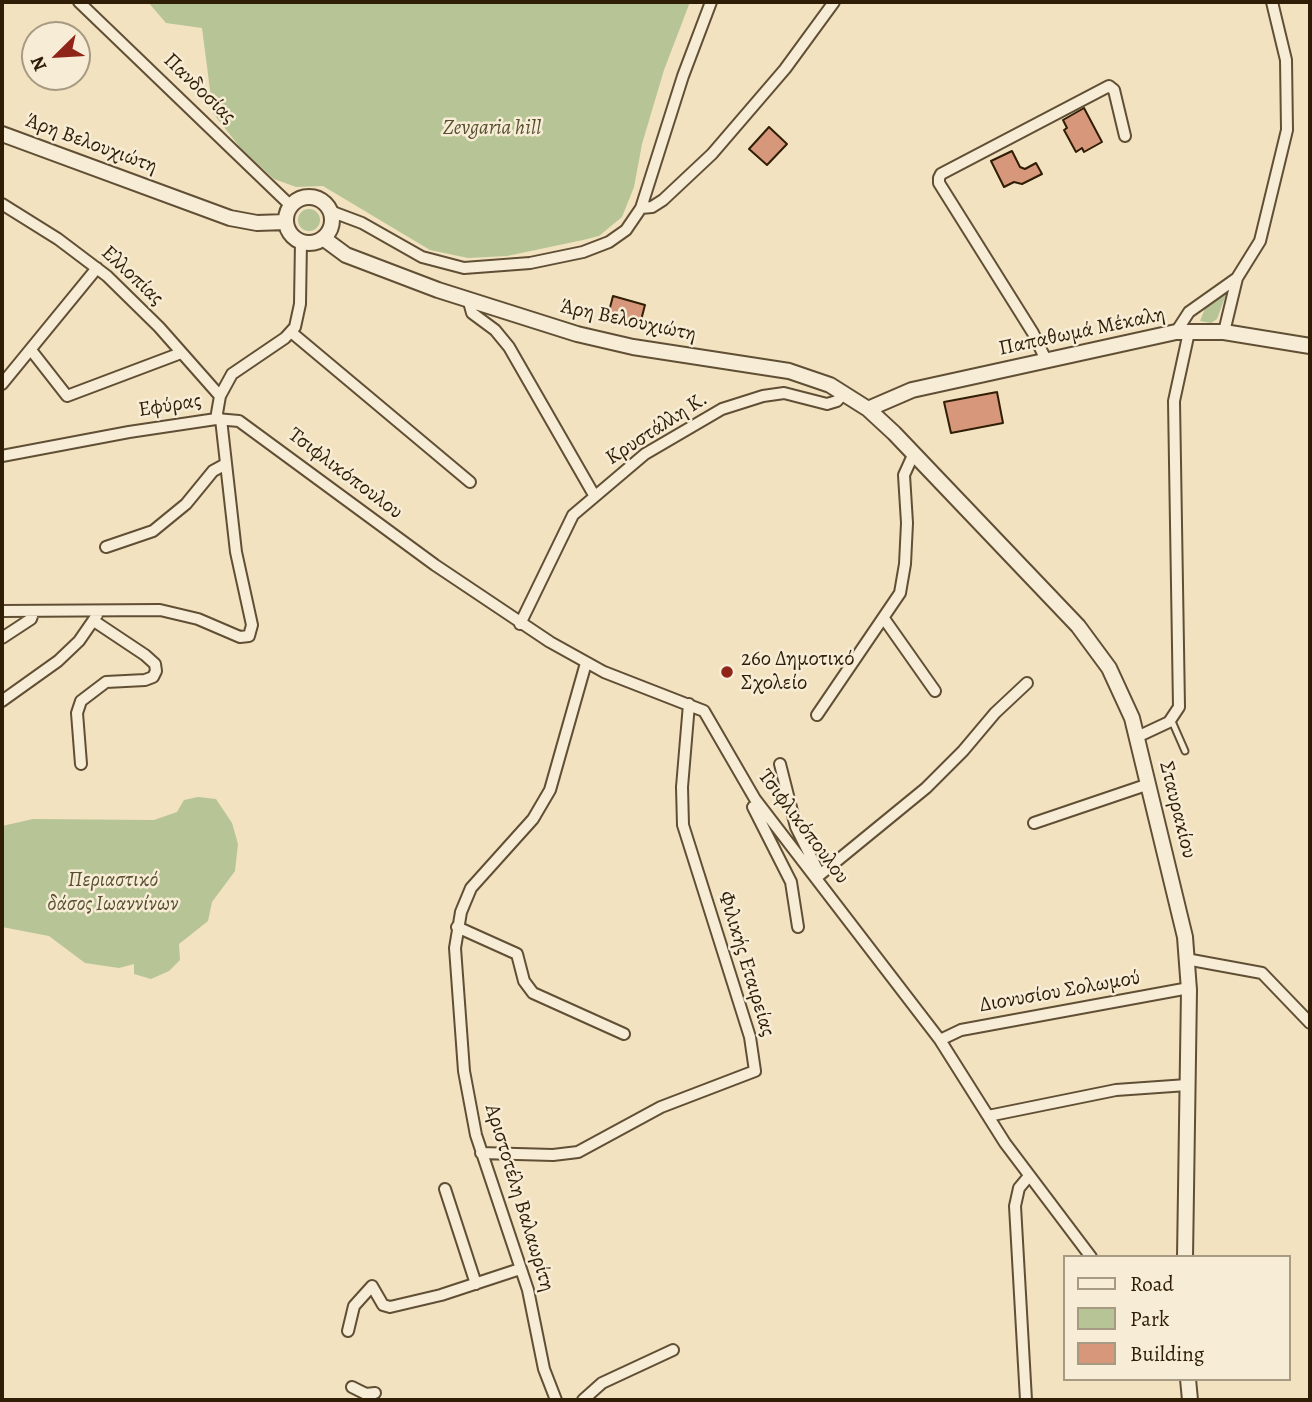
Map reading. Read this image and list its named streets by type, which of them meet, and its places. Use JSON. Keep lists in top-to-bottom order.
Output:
{
  "streets": {
    "street": [
      "Πανδοσίας",
      "Άρη Βελουχιώτη",
      "Ελλοπίας",
      "Παπαθωμά Μέκαλη",
      "Εφύρας",
      "Κρυστάλλη Κ.",
      "Τσιφλικόπουλου",
      "Σταυρακίου",
      "Φιλικής Εταιρείας",
      "Διονυσίου Σολωμού",
      "Αριστοτέλη Βαλαωρίτη"
    ]
  },
  "crossings": [
    ["Πανδοσίας", "Άρη Βελουχιώτη"],
    ["Άρη Βελουχιώτη", "Παπαθωμά Μέκαλη"],
    ["Άρη Βελουχιώτη", "Κρυστάλλη Κ."],
    ["Άρη Βελουχιώτη", "Σταυρακίου"],
    ["Ελλοπίας", "Εφύρας"],
    ["Εφύρας", "Τσιφλικόπουλου"],
    ["Κρυστάλλη Κ.", "Τσιφλικόπουλου"],
    ["Τσιφλικόπουλου", "Φιλικής Εταιρείας"],
    ["Τσιφλικόπουλου", "Διονυσίου Σολωμού"],
    ["Τσιφλικόπουλου", "Αριστοτέλη Βαλαωρίτη"],
    ["Σταυρακίου", "Διονυσίου Σολωμού"],
    ["Φιλικής Εταιρείας", "Αριστοτέλη Βαλαωρίτη"]
  ],
  "parks": ["Zevgaria hill", "Περιαστικό δάσος Ιωαννίνων"],
  "places": ["26ο Δημοτικό Σχολείο"],
  "legend": ["Road", "Park", "Building"],
  "north": "bottom left"
}
